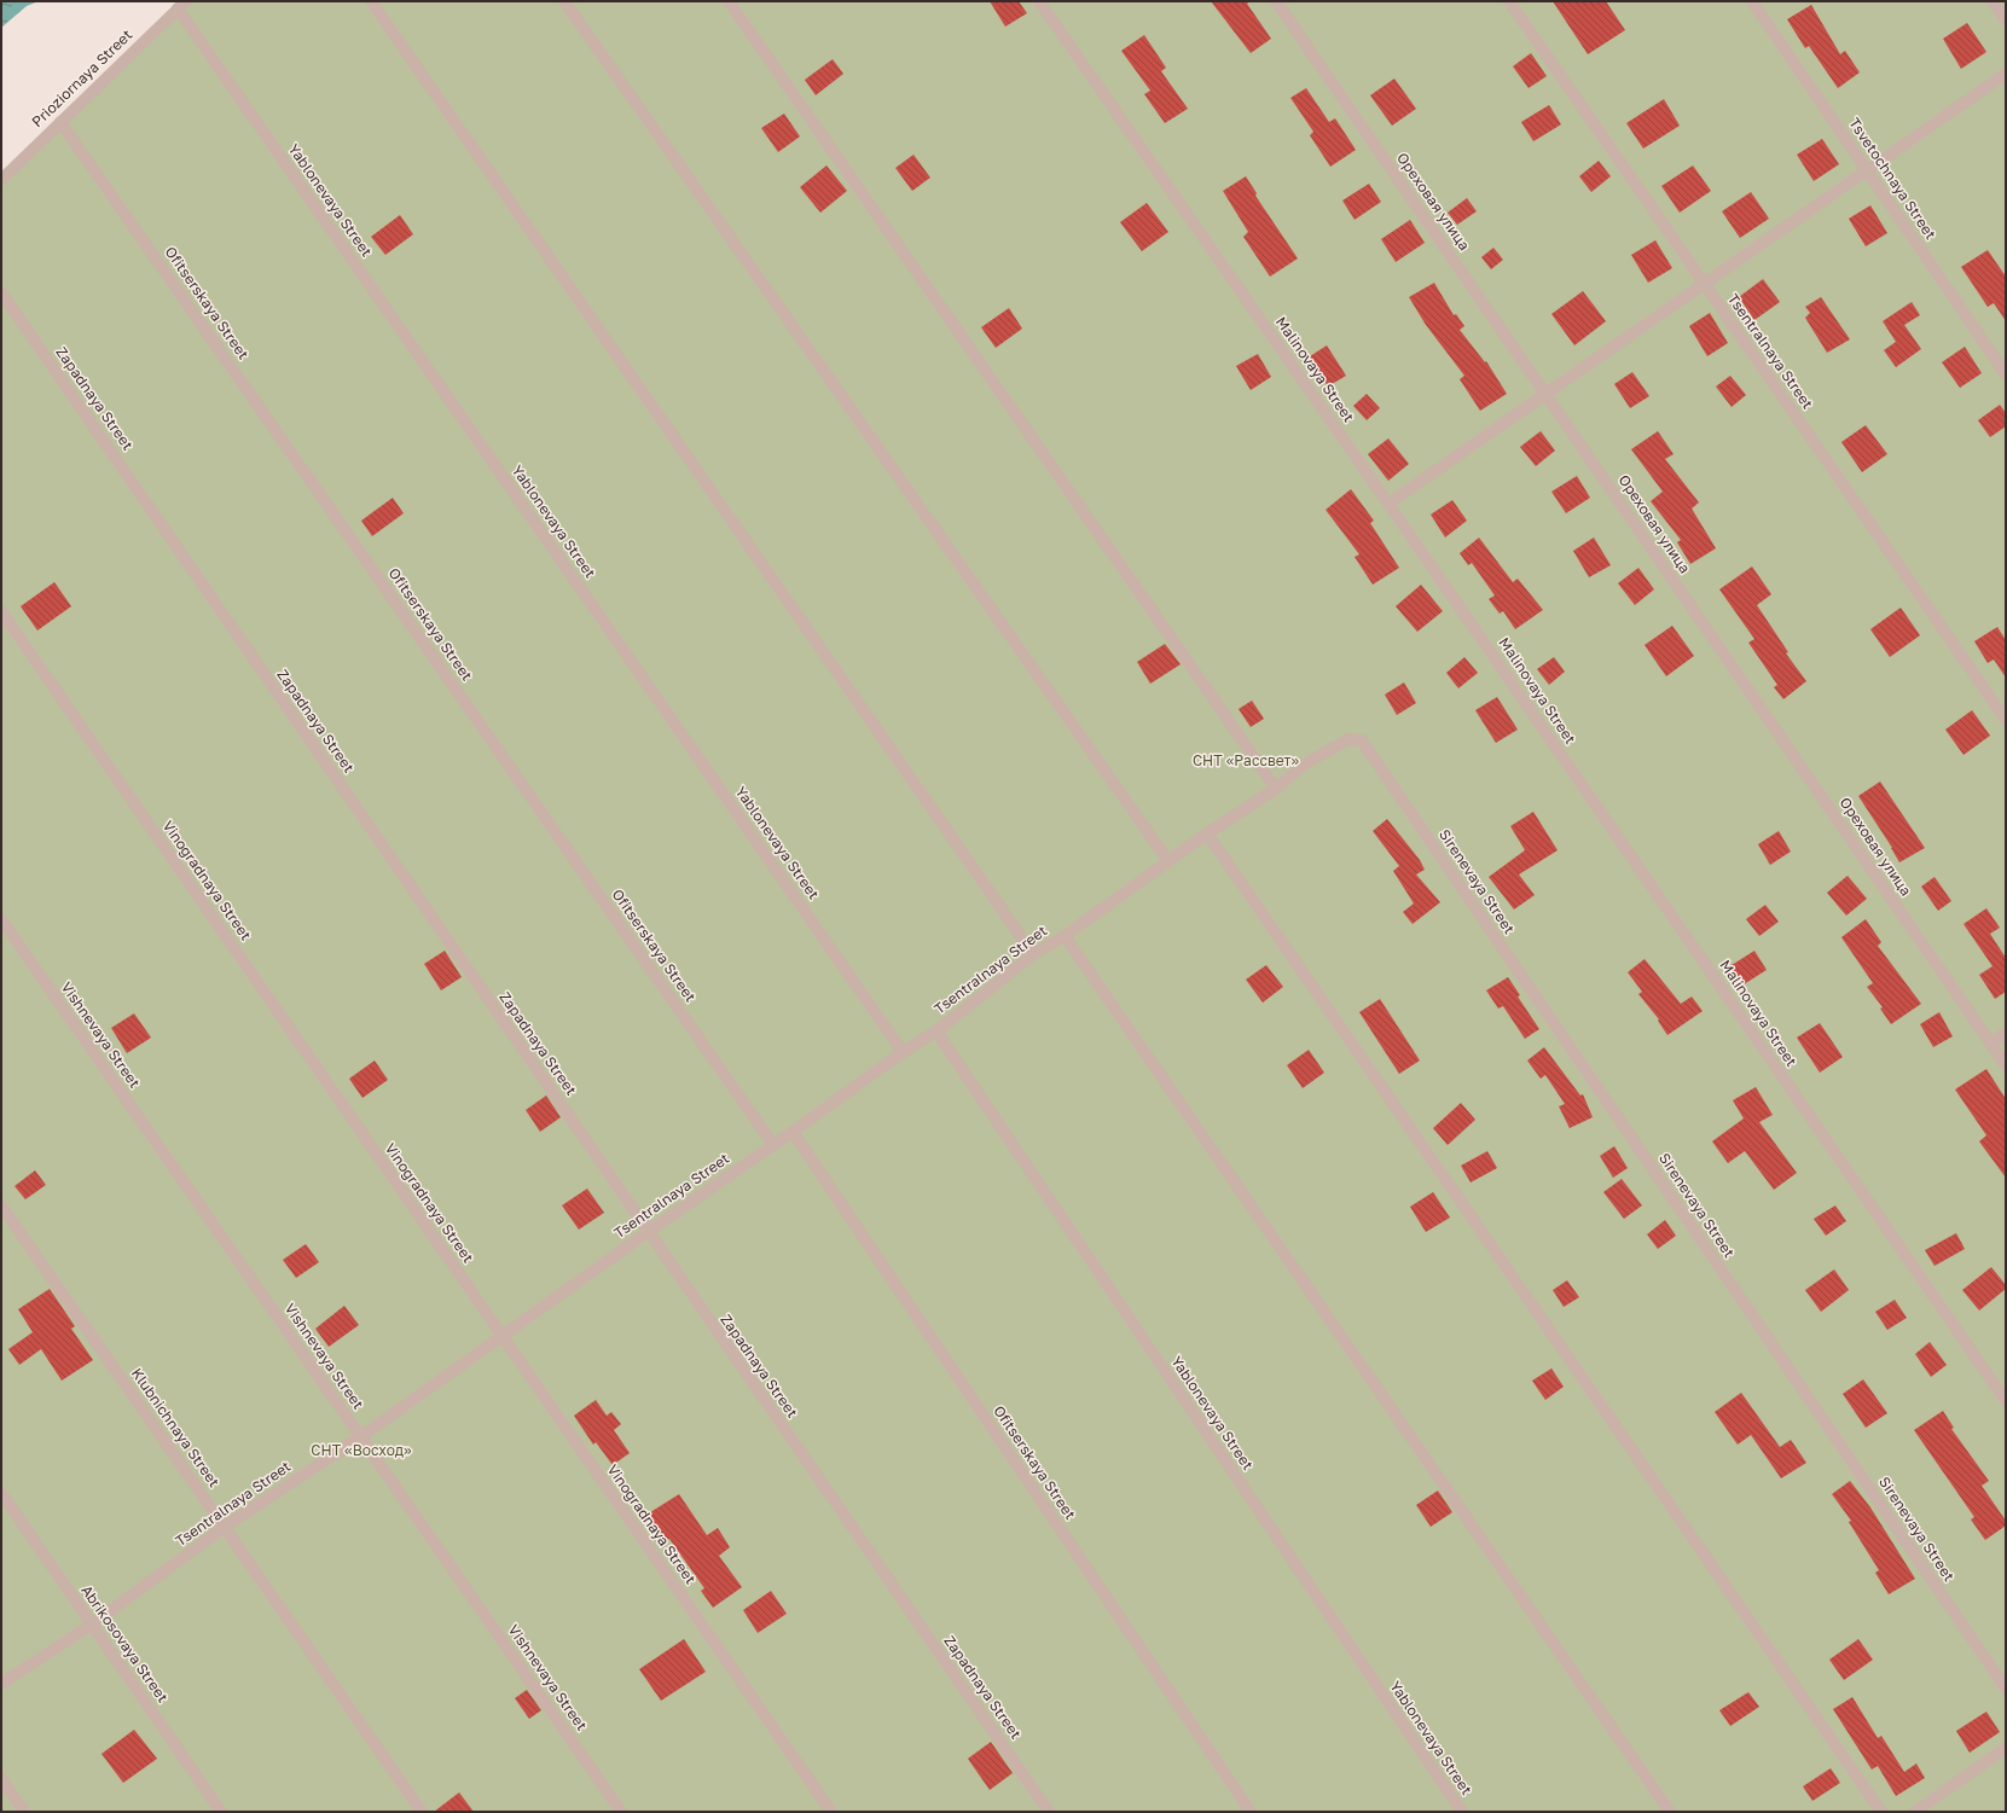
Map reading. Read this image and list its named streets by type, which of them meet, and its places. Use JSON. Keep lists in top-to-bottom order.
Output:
{
  "streets": {
    "street": [
      "Prioziornaya Street",
      "Tsvetochnaya Street",
      "Yablonevaya Street",
      "Ореховая улица",
      "Ofitserskaya Street",
      "Tsentralnaya Street",
      "Malinovaya Street",
      "Zapadnaya Street",
      "Vinogradnaya Street",
      "Sirenevaya Street",
      "Vishnevaya Street",
      "Klubnichnaya Street",
      "Abrikosovaya Street"
    ]
  },
  "crossings": [
    ["Prioziornaya Street", "Yablonevaya Street"],
    ["Prioziornaya Street", "Ofitserskaya Street"],
    ["Yablonevaya Street", "Tsentralnaya Street"],
    ["Ofitserskaya Street", "Tsentralnaya Street"],
    ["Tsentralnaya Street", "Zapadnaya Street"],
    ["Tsentralnaya Street", "Vinogradnaya Street"],
    ["Tsentralnaya Street", "Sirenevaya Street"],
    ["Tsentralnaya Street", "Vishnevaya Street"],
    ["Tsentralnaya Street", "Klubnichnaya Street"],
    ["Tsentralnaya Street", "Abrikosovaya Street"]
  ],
  "parks": ["СНТ «Рассвет»", "СНТ «Восход»"]
}
